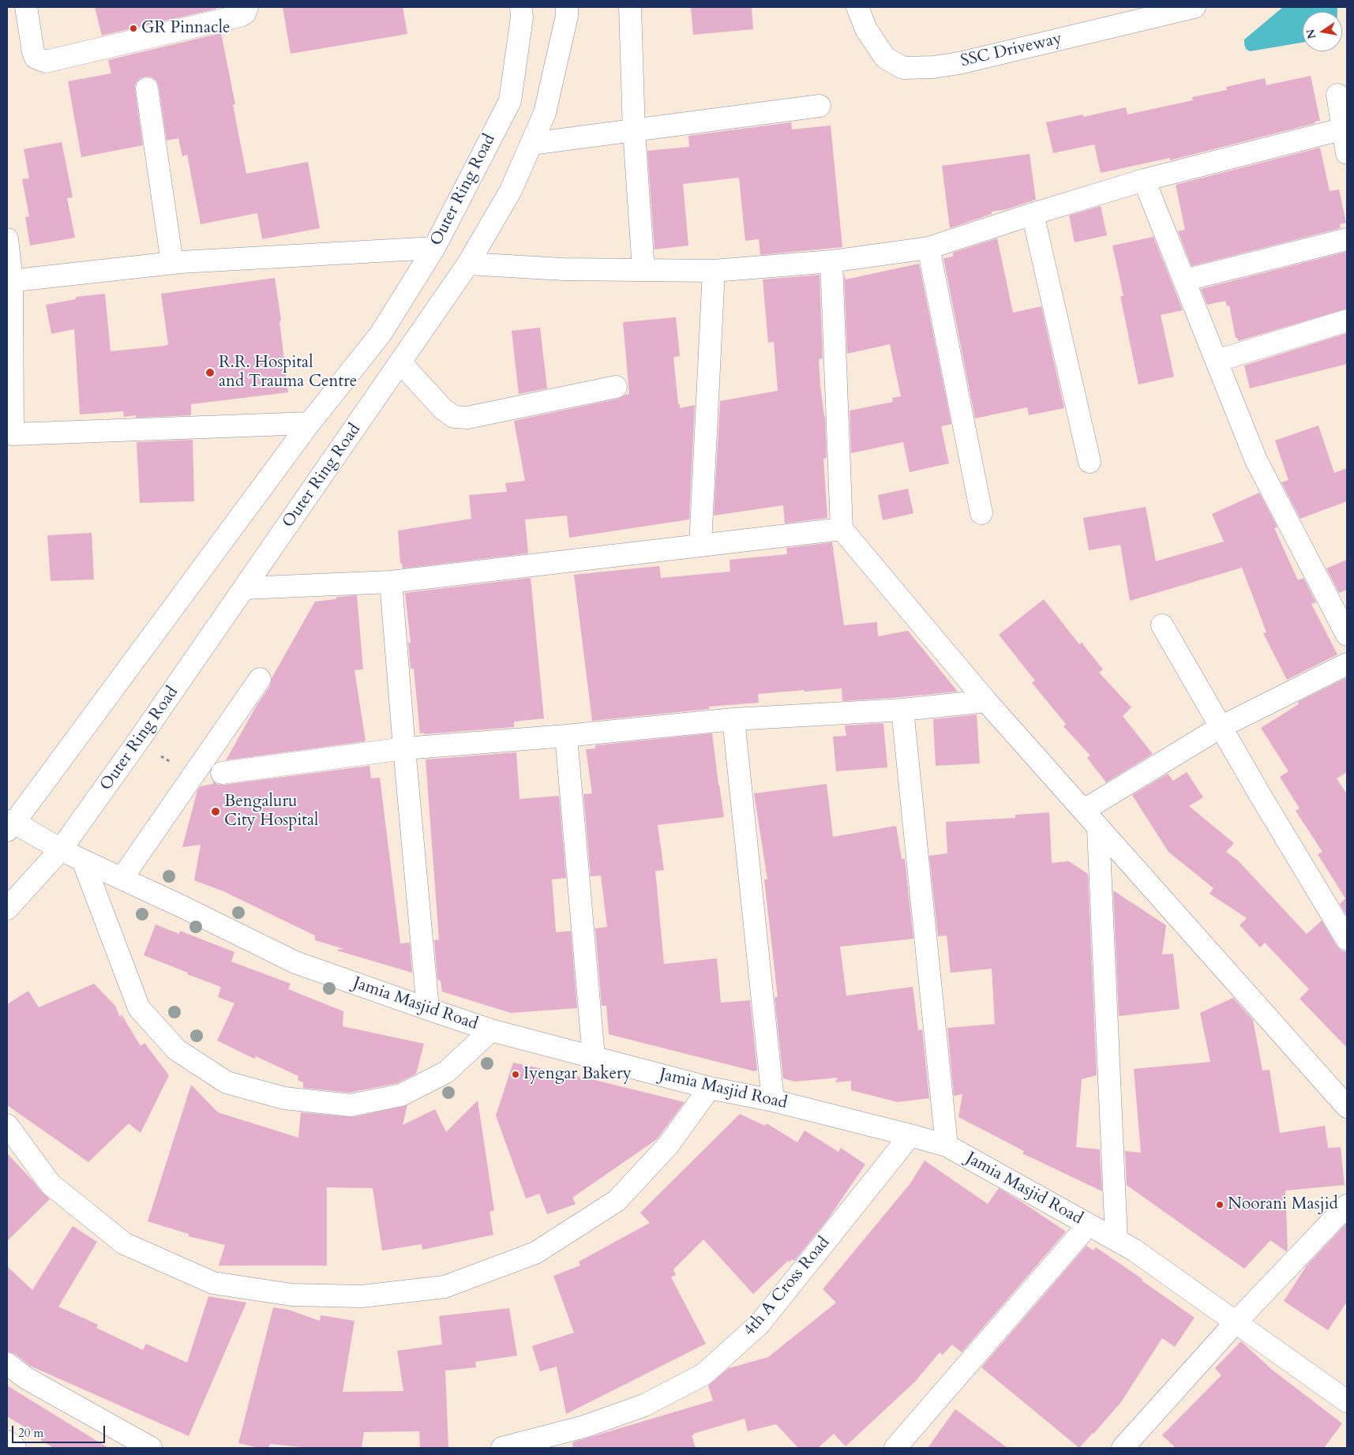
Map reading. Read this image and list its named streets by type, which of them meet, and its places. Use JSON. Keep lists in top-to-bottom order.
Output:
{
  "streets": {
    "main road": [
      "SSC Driveway",
      "Outer Ring Road",
      "Jamia Masjid Road",
      "4th A Cross Road"
    ]
  },
  "crossings": [
    ["Outer Ring Road", "Jamia Masjid Road"],
    ["Jamia Masjid Road", "4th A Cross Road"]
  ],
  "places": [
    "GR Pinnacle",
    "R.R. Hospital and Trauma Centre",
    "Bengaluru City Hospital",
    "Iyengar Bakery",
    "Noorani Masjid"
  ],
  "scale_bar": "20 m",
  "north": "left"
}
